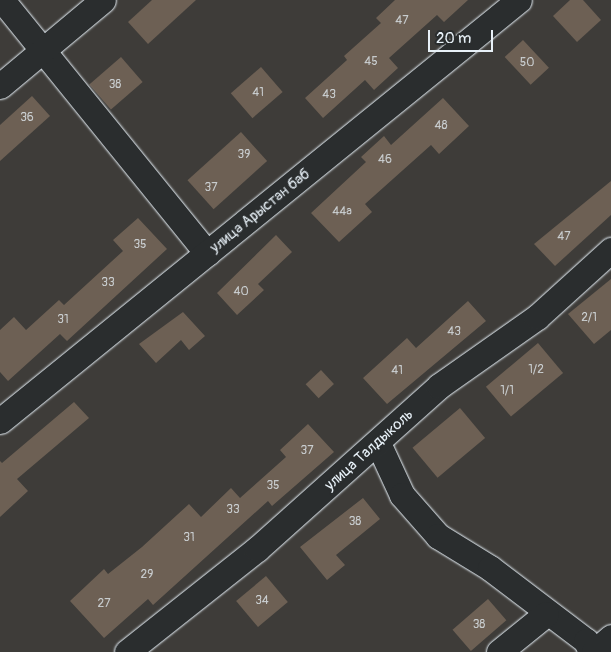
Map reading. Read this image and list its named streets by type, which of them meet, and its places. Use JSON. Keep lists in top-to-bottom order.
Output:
{
  "streets": {
    "street": ["улица Арыстан баб", "улица Талдыколь"]
  },
  "house_numbers": [
    "47",
    "45",
    "50",
    "38",
    "41",
    "43",
    "36",
    "48",
    "39",
    "46",
    "37",
    "44а",
    "47",
    "35",
    "33",
    "40",
    "2/1",
    "31",
    "43",
    "1/2",
    "41",
    "1/1",
    "37",
    "35",
    "33",
    "38",
    "31",
    "29",
    "34",
    "27",
    "38"
  ],
  "scale_bar": "20 m"
}
